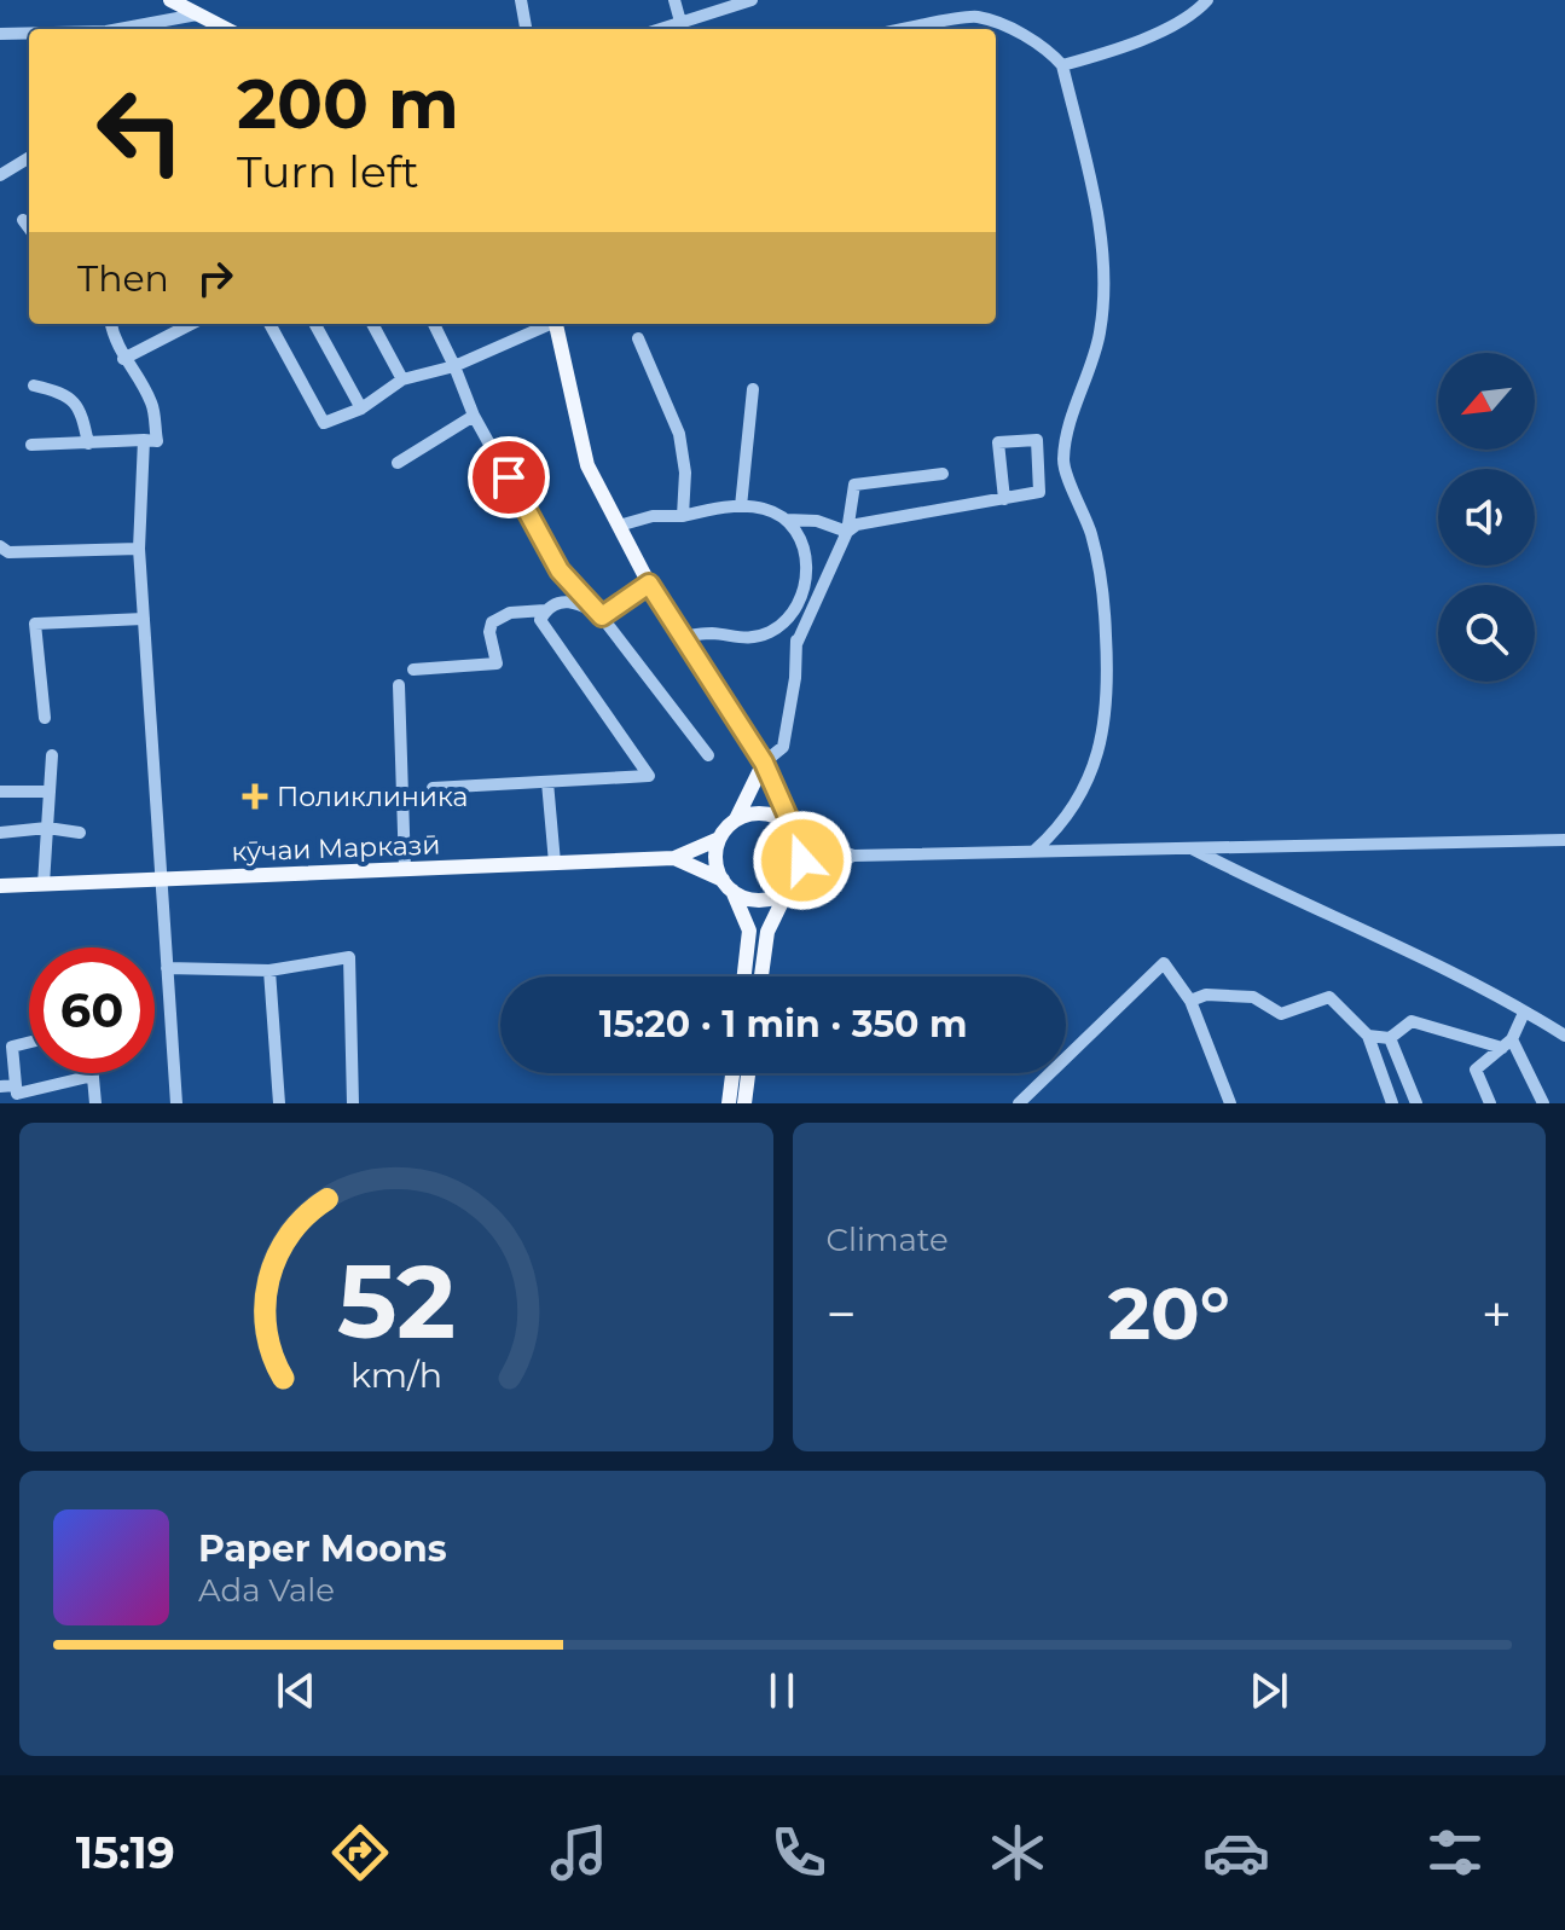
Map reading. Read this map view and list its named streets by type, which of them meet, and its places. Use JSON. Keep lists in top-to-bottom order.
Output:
{
  "streets": {
    "main road": ["кӯчаи Марказӣ"]
  },
  "places": {
    "health": ["Поликлиника"]
  },
  "north": "bottom left",
  "page": {
    "turn": ["200 m", "Turn left"],
    "then": "Then",
    "limit": "60",
    "trip": "15:20 · 1 min · 350 m",
    "tile": "Climate",
    "heat": ["−", "20°", "+"],
    "song": ["Paper Moons", "Ada Vale"],
    "tabs": "15:19",
    "gauge": ["52", "km/h"]
  }
}
